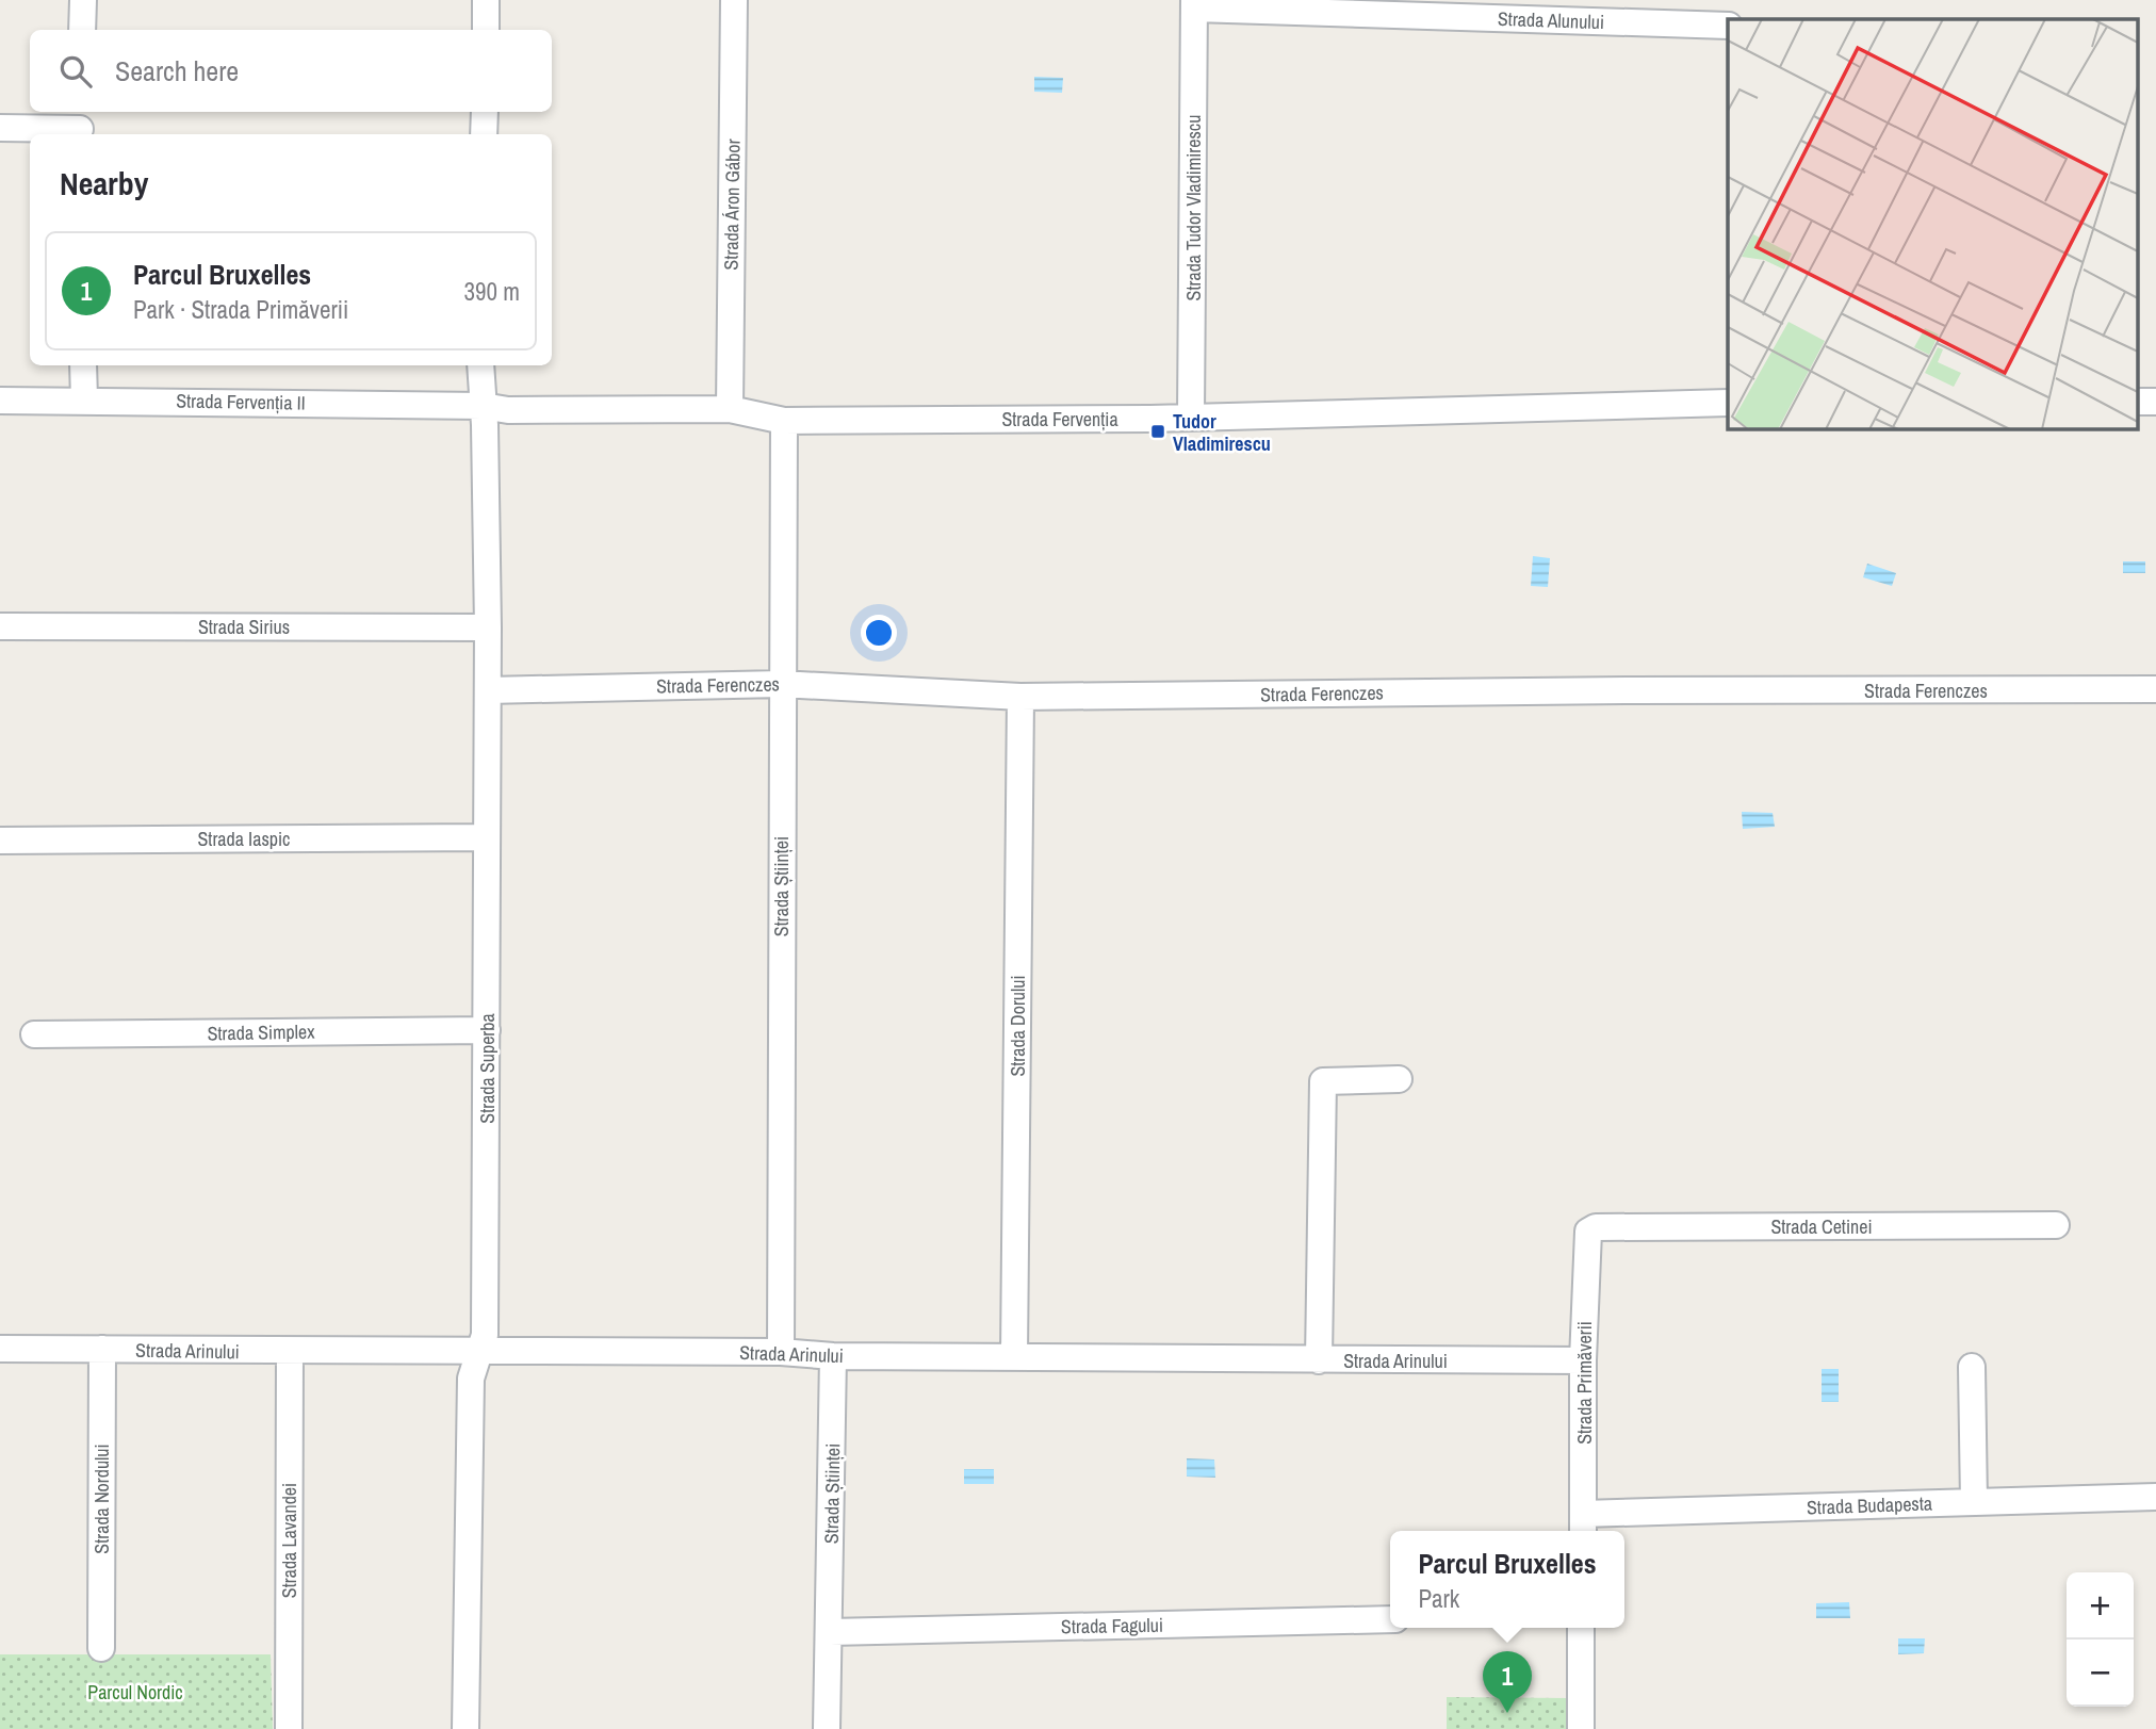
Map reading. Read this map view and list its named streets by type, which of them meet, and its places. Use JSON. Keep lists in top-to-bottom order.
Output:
{
  "streets": {
    "street": [
      "Strada Alunului",
      "Strada Áron Gábor",
      "Strada Tudor Vladimirescu",
      "Strada Fervenția II",
      "Strada Fervenția",
      "Strada Sirius",
      "Strada Ferenczes",
      "Strada Iaspic",
      "Strada Științei",
      "Strada Dorului",
      "Strada Simplex",
      "Strada Superba",
      "Strada Cetinei",
      "Strada Arinului",
      "Strada Primăverii",
      "Strada Nordului",
      "Strada Budapesta",
      "Strada Lavandei",
      "Strada Fagului"
    ]
  },
  "crossings": [
    ["Strada Alunului", "Strada Tudor Vladimirescu"],
    ["Strada Áron Gábor", "Strada Fervenția"],
    ["Strada Tudor Vladimirescu", "Strada Fervenția"],
    ["Strada Fervenția II", "Strada Fervenția"],
    ["Strada Fervenția II", "Strada Superba"],
    ["Strada Fervenția", "Strada Științei"],
    ["Strada Fervenția", "Strada Superba"],
    ["Strada Sirius", "Strada Superba"],
    ["Strada Ferenczes", "Strada Științei"],
    ["Strada Ferenczes", "Strada Dorului"],
    ["Strada Ferenczes", "Strada Superba"],
    ["Strada Iaspic", "Strada Superba"],
    ["Strada Științei", "Strada Arinului"],
    ["Strada Științei", "Strada Fagului"],
    ["Strada Dorului", "Strada Arinului"],
    ["Strada Simplex", "Strada Superba"],
    ["Strada Superba", "Strada Arinului"],
    ["Strada Cetinei", "Strada Primăverii"],
    ["Strada Arinului", "Strada Primăverii"],
    ["Strada Arinului", "Strada Nordului"],
    ["Strada Arinului", "Strada Lavandei"],
    ["Strada Primăverii", "Strada Budapesta"]
  ],
  "parks": ["Parcul Nordic"],
  "places": {
    "transit": ["Tudor Vladimirescu"]
  },
  "page": {
    "search": "Search here",
    "heading": "Nearby",
    "list": [
      {
        "mark": "1",
        "name": "Parcul Bruxelles",
        "note": "Park · Strada Primăverii",
        "value": "390 m"
      }
    ],
    "popup": ["Parcul Bruxelles", "Park"],
    "map_buttons": ["+", "−"],
    "pins": "1"
  }
}
